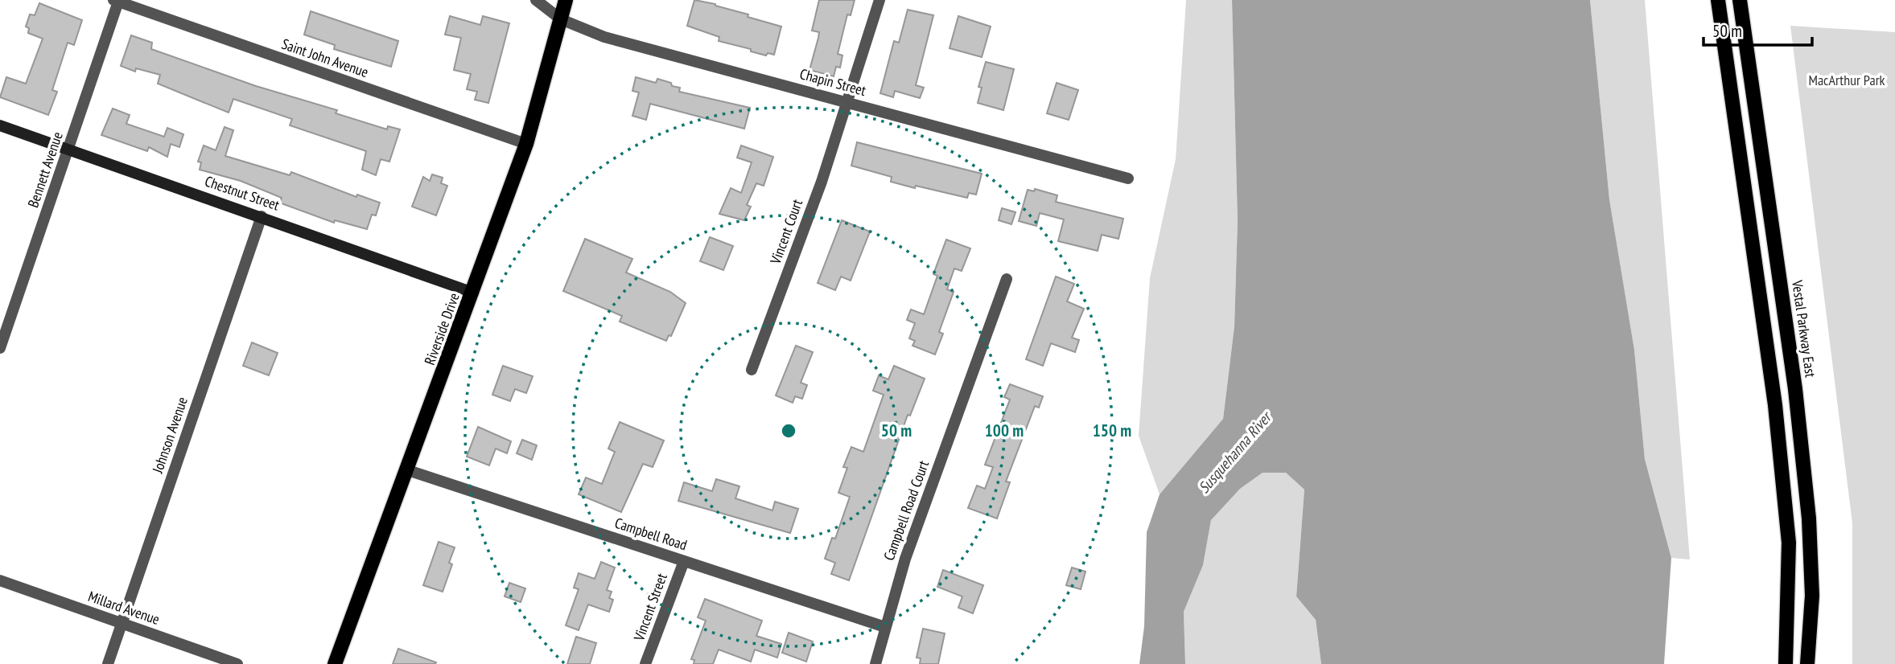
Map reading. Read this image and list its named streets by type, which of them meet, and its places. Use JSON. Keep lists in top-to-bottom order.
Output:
{
  "streets": {
    "main road": ["Riverside Drive", "Vestal Parkway East"],
    "street": [
      "Saint John Avenue",
      "Chapin Street",
      "Bennett Avenue",
      "Chestnut Street",
      "Vincent Court",
      "Johnson Avenue",
      "Campbell Road Court",
      "Campbell Road",
      "Vincent Street",
      "Millard Avenue"
    ]
  },
  "crossings": [
    ["Saint John Avenue", "Bennett Avenue"],
    ["Saint John Avenue", "Riverside Drive"],
    ["Chapin Street", "Vincent Court"],
    ["Chapin Street", "Riverside Drive"],
    ["Bennett Avenue", "Chestnut Street"],
    ["Chestnut Street", "Riverside Drive"],
    ["Chestnut Street", "Johnson Avenue"],
    ["Riverside Drive", "Campbell Road"],
    ["Johnson Avenue", "Millard Avenue"],
    ["Campbell Road Court", "Campbell Road"],
    ["Campbell Road", "Vincent Street"]
  ],
  "water": ["Susquehanna River"],
  "parks": ["MacArthur Park"],
  "scale_bar": "50 m",
  "rings": ["50 m", "100 m", "150 m"]
}
